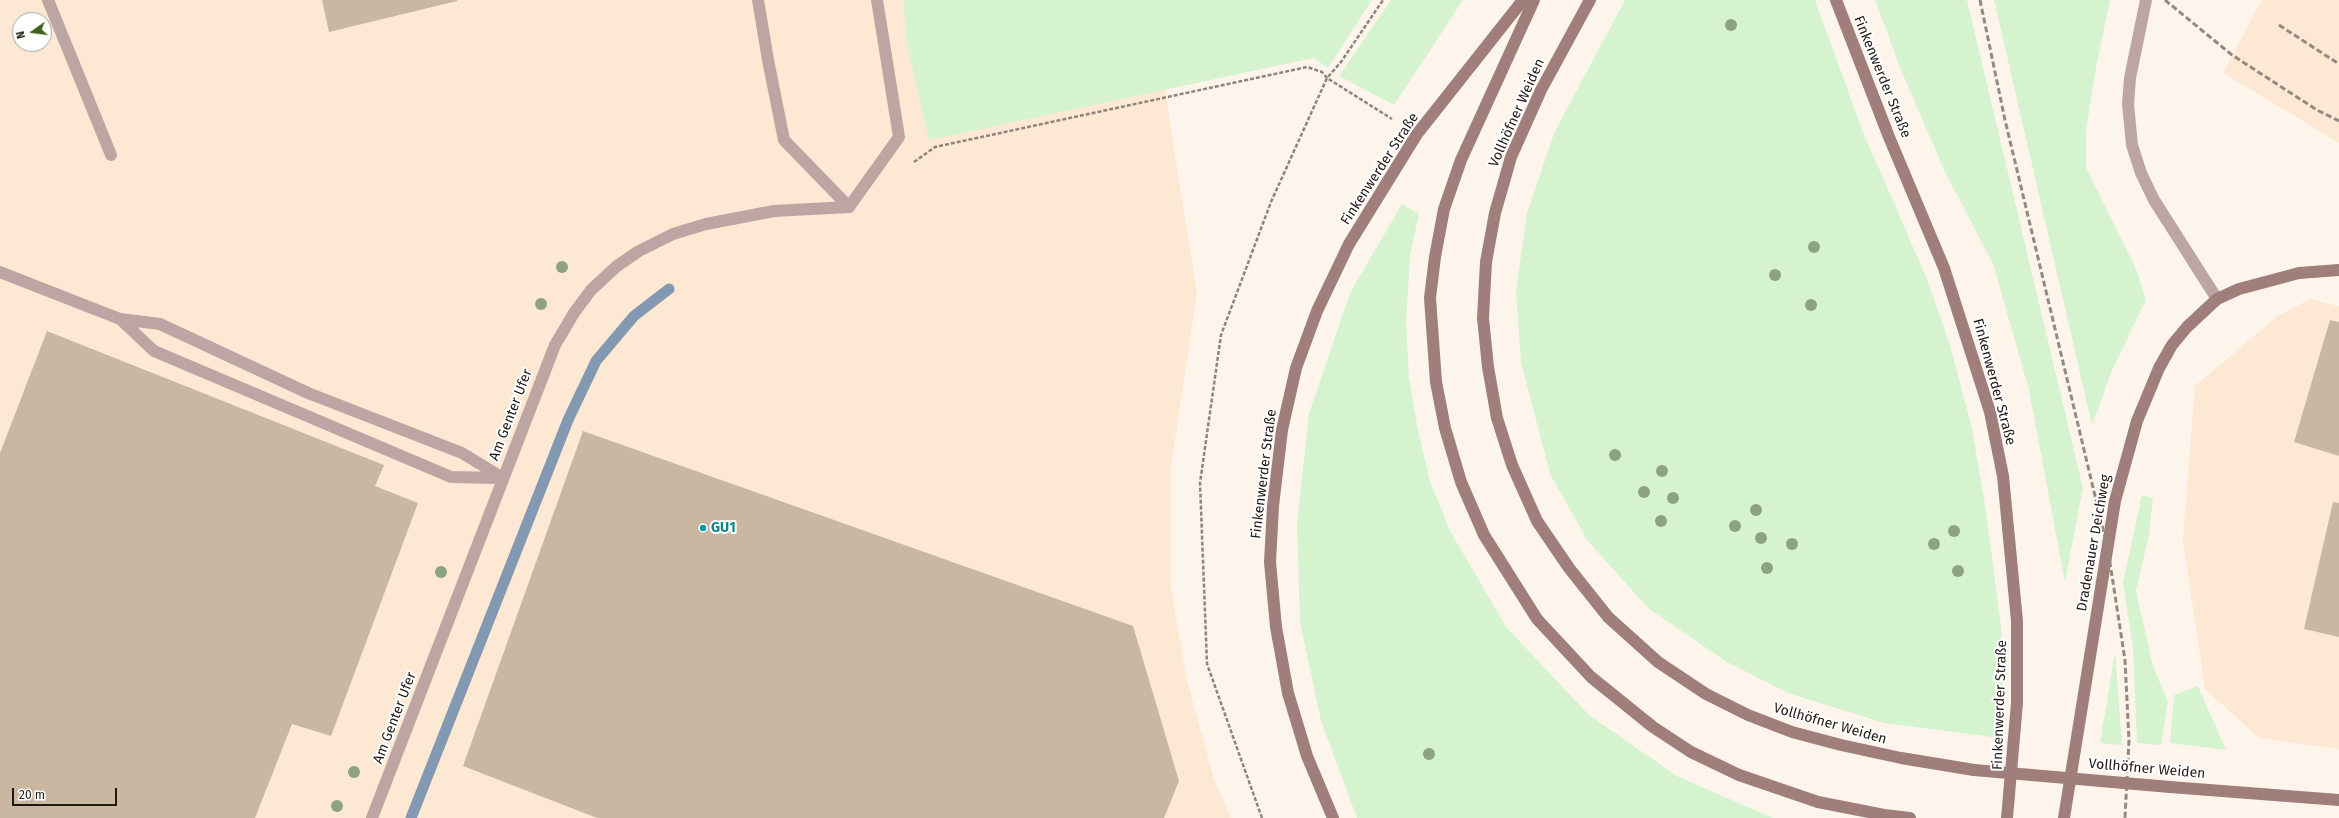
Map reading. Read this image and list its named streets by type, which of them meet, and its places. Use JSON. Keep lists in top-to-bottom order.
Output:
{
  "streets": {
    "main road": ["Finkenwerder Straße", "Vollhöfner Weiden", "Dradenauer Deichweg"],
    "street": ["Am Genter Ufer"]
  },
  "places": ["GU1"],
  "scale_bar": "20 m",
  "north": "left"
}
